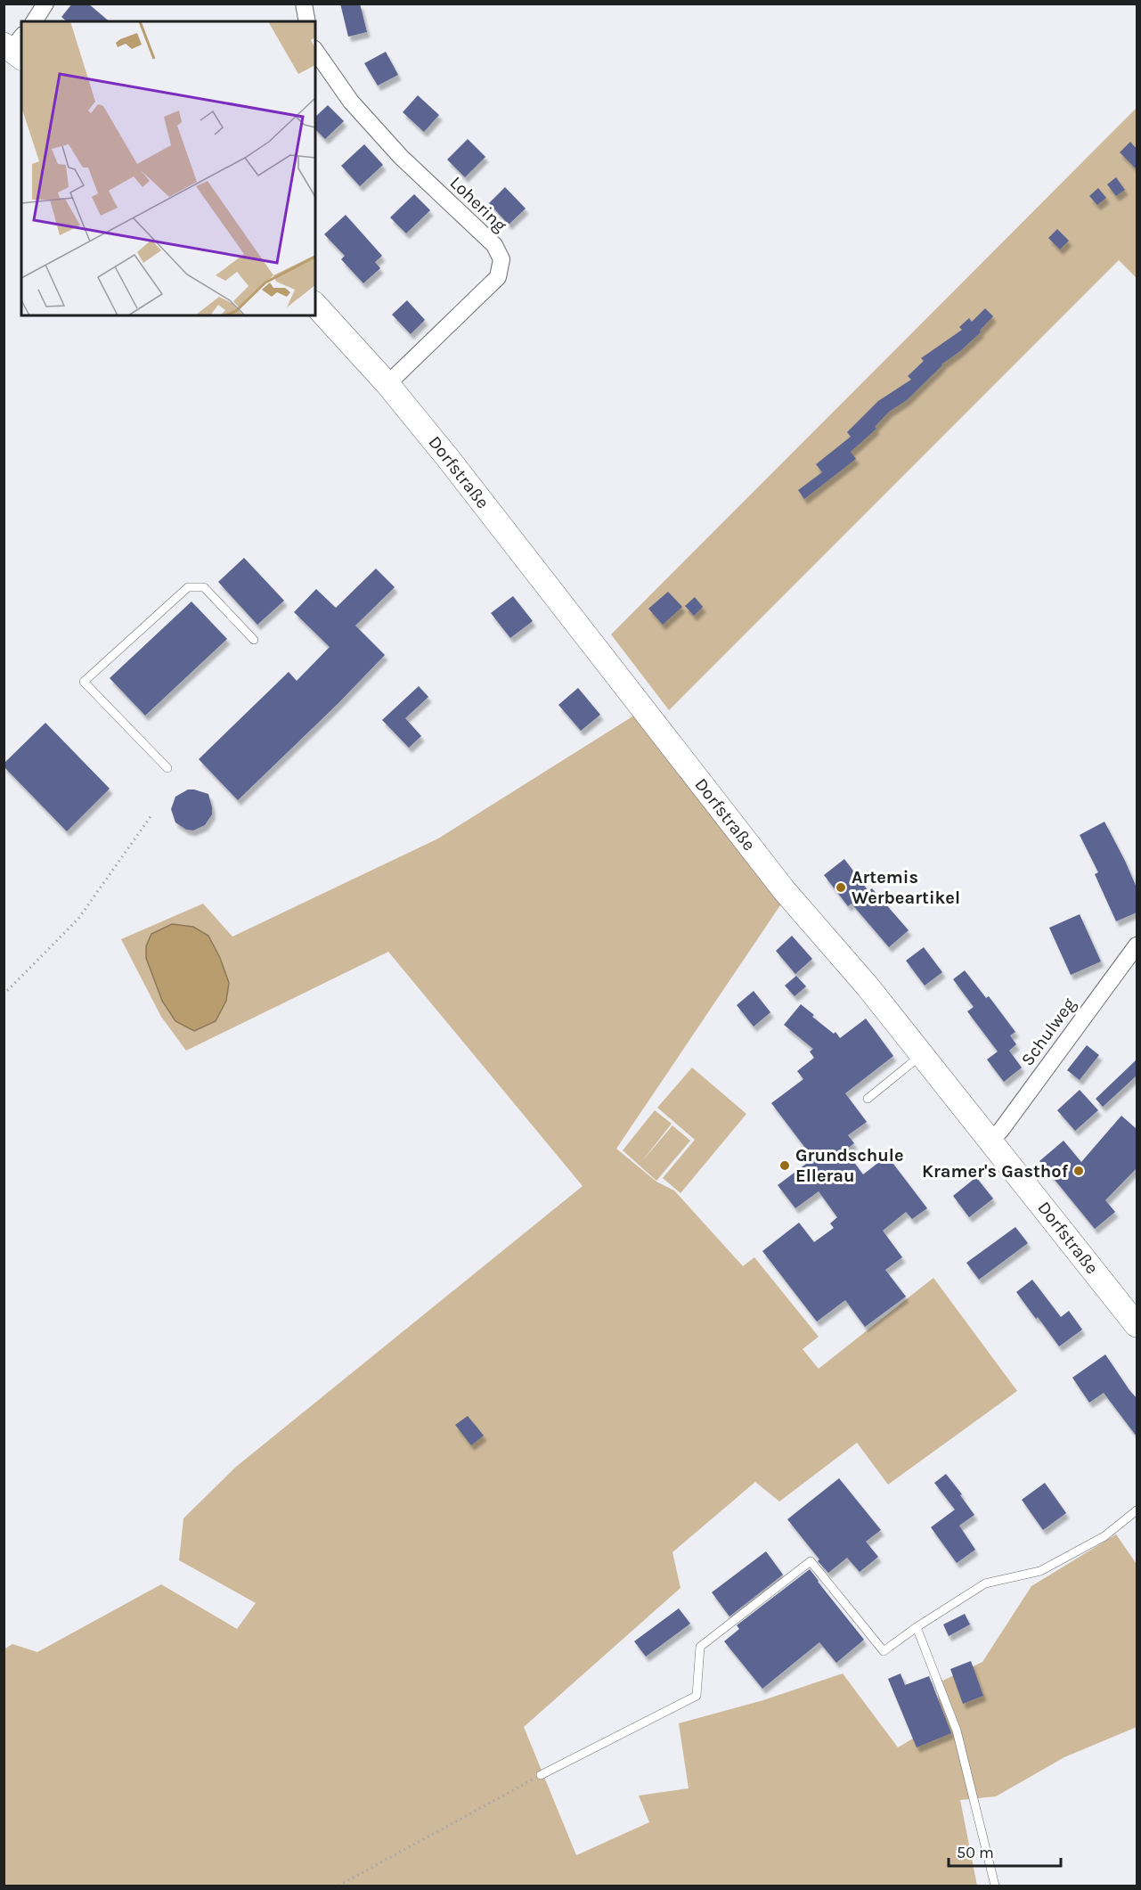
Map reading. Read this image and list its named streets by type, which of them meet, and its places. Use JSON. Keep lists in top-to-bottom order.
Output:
{
  "streets": {
    "street": ["Lohering", "Dorfstraße", "Schulweg"]
  },
  "crossings": [
    ["Lohering", "Dorfstraße"],
    ["Dorfstraße", "Schulweg"]
  ],
  "places": ["Artemis Werbeartikel", "Grundschule Ellerau", "Kramer's Gasthof"],
  "scale_bar": "50 m"
}
